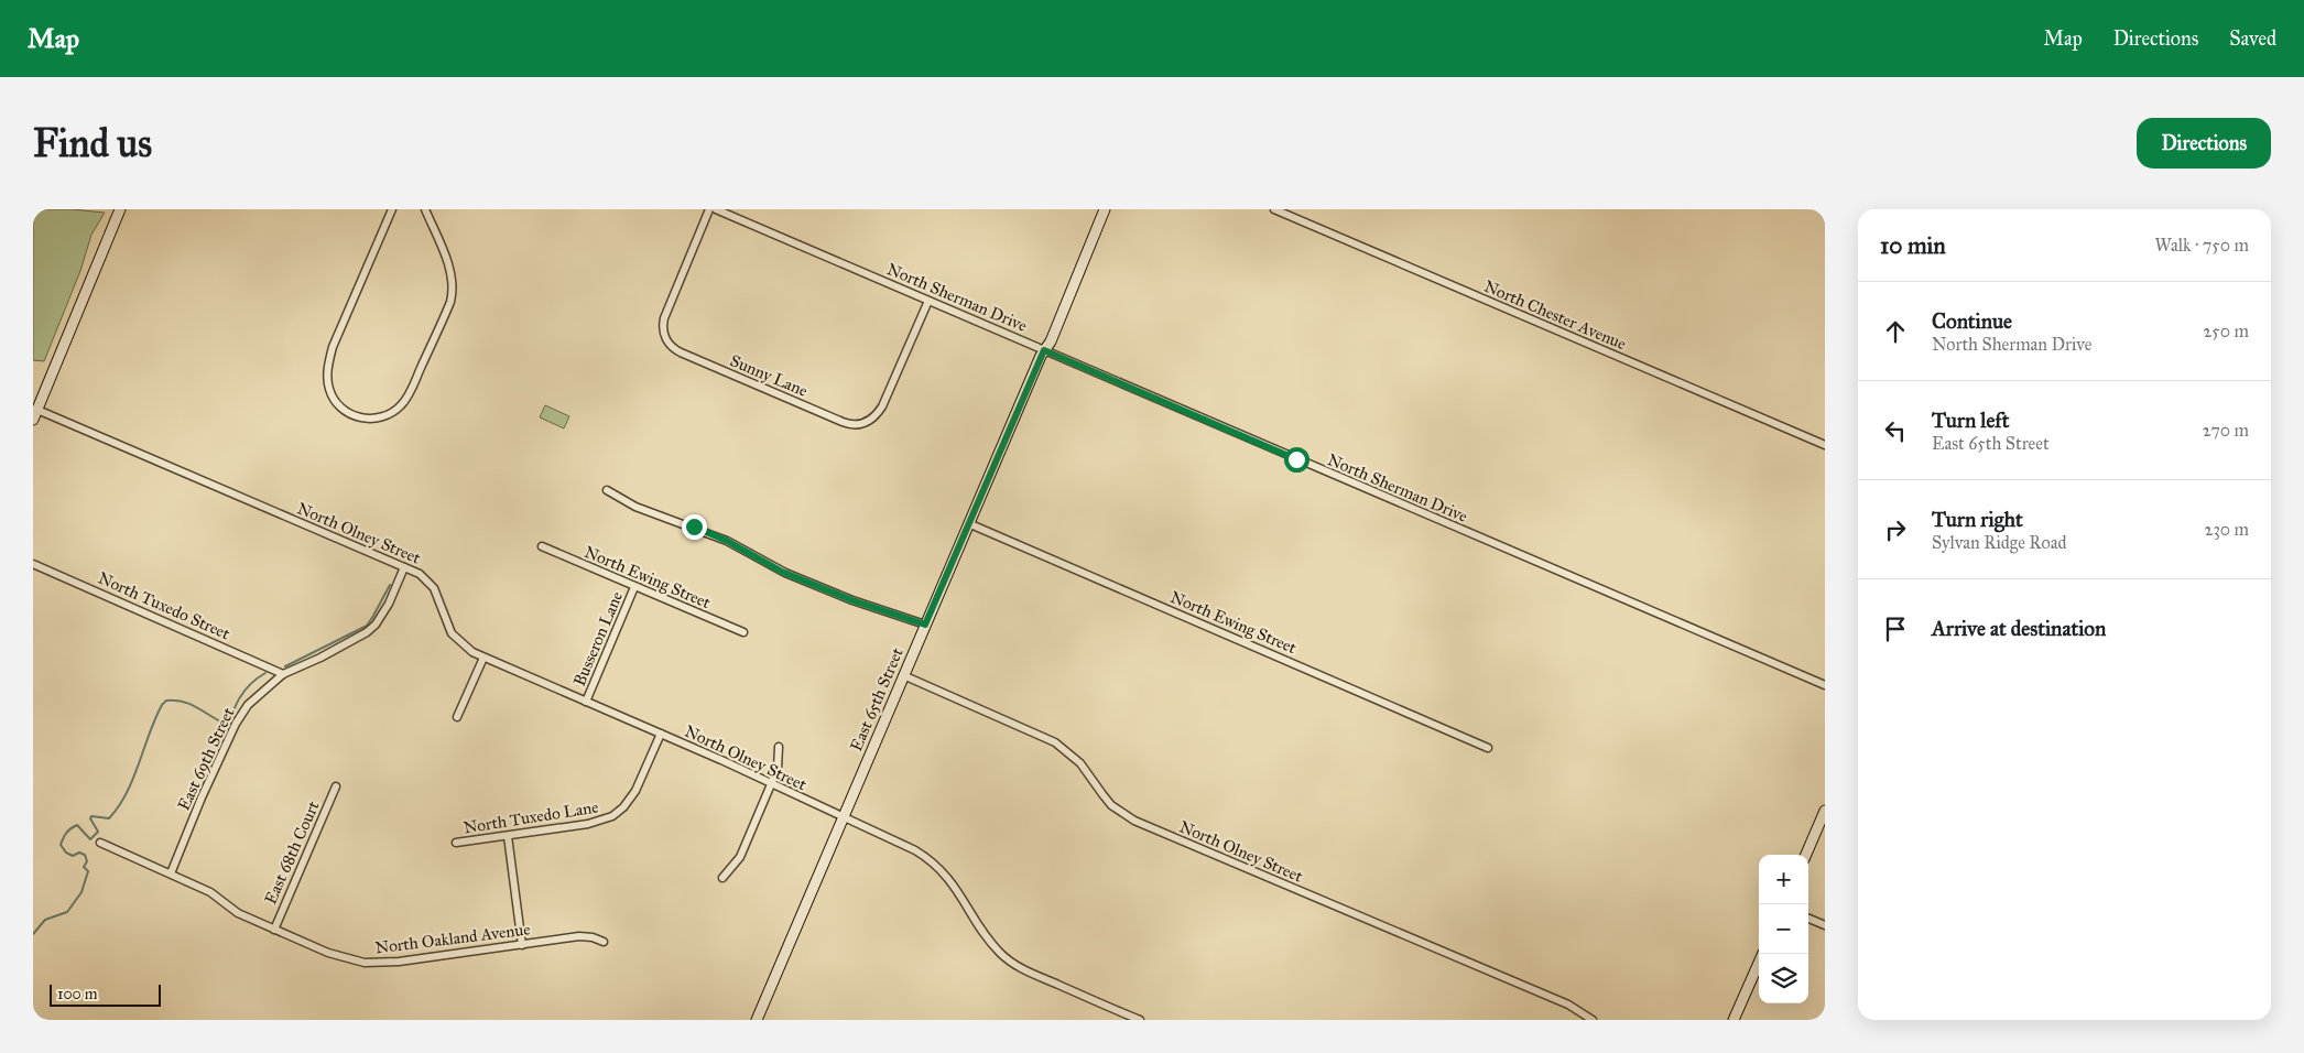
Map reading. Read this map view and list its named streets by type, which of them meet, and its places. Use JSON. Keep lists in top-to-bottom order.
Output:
{
  "streets": {
    "street": [
      "North Sherman Drive",
      "North Chester Avenue",
      "Sunny Lane",
      "North Olney Street",
      "North Ewing Street",
      "North Tuxedo Street",
      "Busseron Lane",
      "East 65th Street",
      "East 69th Street",
      "North Tuxedo Lane",
      "East 68th Court",
      "North Oakland Avenue"
    ]
  },
  "crossings": [
    ["North Sherman Drive", "Sunny Lane"],
    ["North Sherman Drive", "East 65th Street"],
    ["North Olney Street", "Busseron Lane"],
    ["North Olney Street", "East 65th Street"],
    ["North Olney Street", "East 69th Street"],
    ["North Olney Street", "North Tuxedo Lane"],
    ["North Ewing Street", "Busseron Lane"],
    ["North Ewing Street", "East 65th Street"],
    ["North Tuxedo Street", "East 69th Street"],
    ["East 69th Street", "North Oakland Avenue"],
    ["East 68th Court", "North Oakland Avenue"]
  ],
  "scale_bar": "100 m",
  "page": {
    "header": "Map",
    "nav": ["Map", "Directions", "Saved"],
    "buttons": "Directions",
    "title": "Find us",
    "heading": ["10 min", "Walk · 750 m"],
    "list": [
      ["Continue", "North Sherman Drive", "250 m"],
      ["Turn left", "East 65th Street", "270 m"],
      ["Turn right", "Sylvan Ridge Road", "230 m"],
      "Arrive at destination"
    ],
    "map_buttons": ["+", "−"],
    "scale": "100 m"
  }
}
